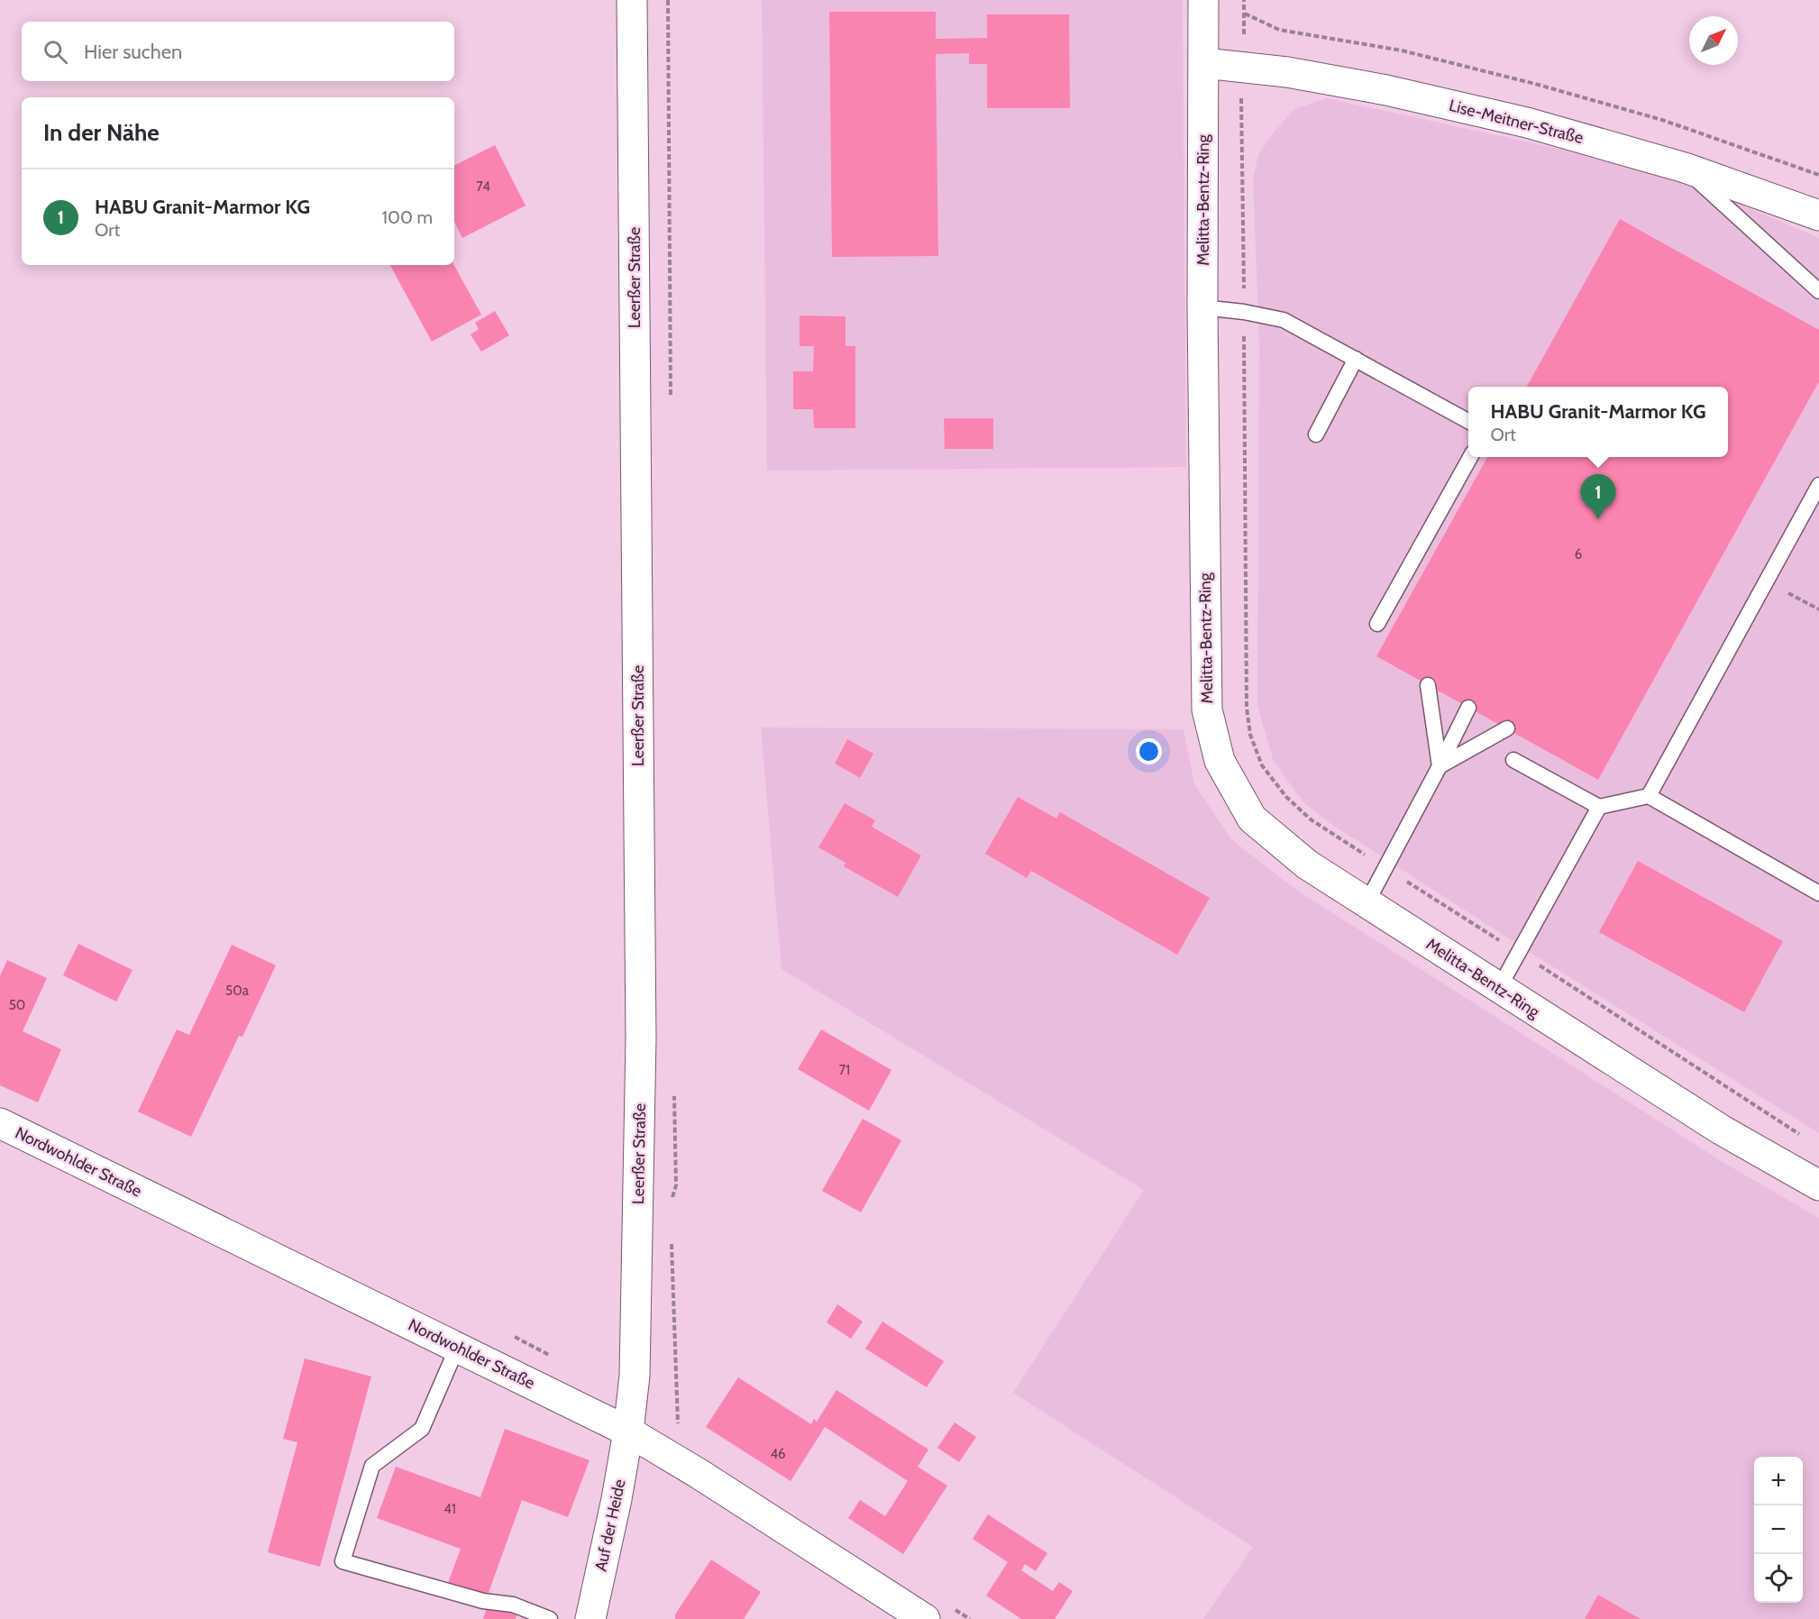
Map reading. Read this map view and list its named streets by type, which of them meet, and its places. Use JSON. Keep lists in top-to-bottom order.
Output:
{
  "streets": {
    "street": [
      "Lise-Meitner-Straße",
      "Melitta-Bentz-Ring",
      "Leerßer Straße",
      "Nordwohlder Straße",
      "Auf der Heide"
    ]
  },
  "crossings": [
    ["Lise-Meitner-Straße", "Melitta-Bentz-Ring"],
    ["Leerßer Straße", "Nordwohlder Straße"],
    ["Leerßer Straße", "Auf der Heide"],
    ["Nordwohlder Straße", "Auf der Heide"]
  ],
  "house_numbers": [
    "74",
    "6",
    "50a",
    "50",
    "71",
    "46",
    "41"
  ],
  "north": "top right",
  "page": {
    "search": "Hier suchen",
    "heading": "In der Nähe",
    "list": [
      {
        "mark": "1",
        "name": "HABU Granit-Marmor KG",
        "note": "Ort",
        "value": "100 m"
      }
    ],
    "popup": ["HABU Granit-Marmor KG", "Ort"],
    "pins": "1",
    "map_buttons": ["+", "−"]
  }
}
